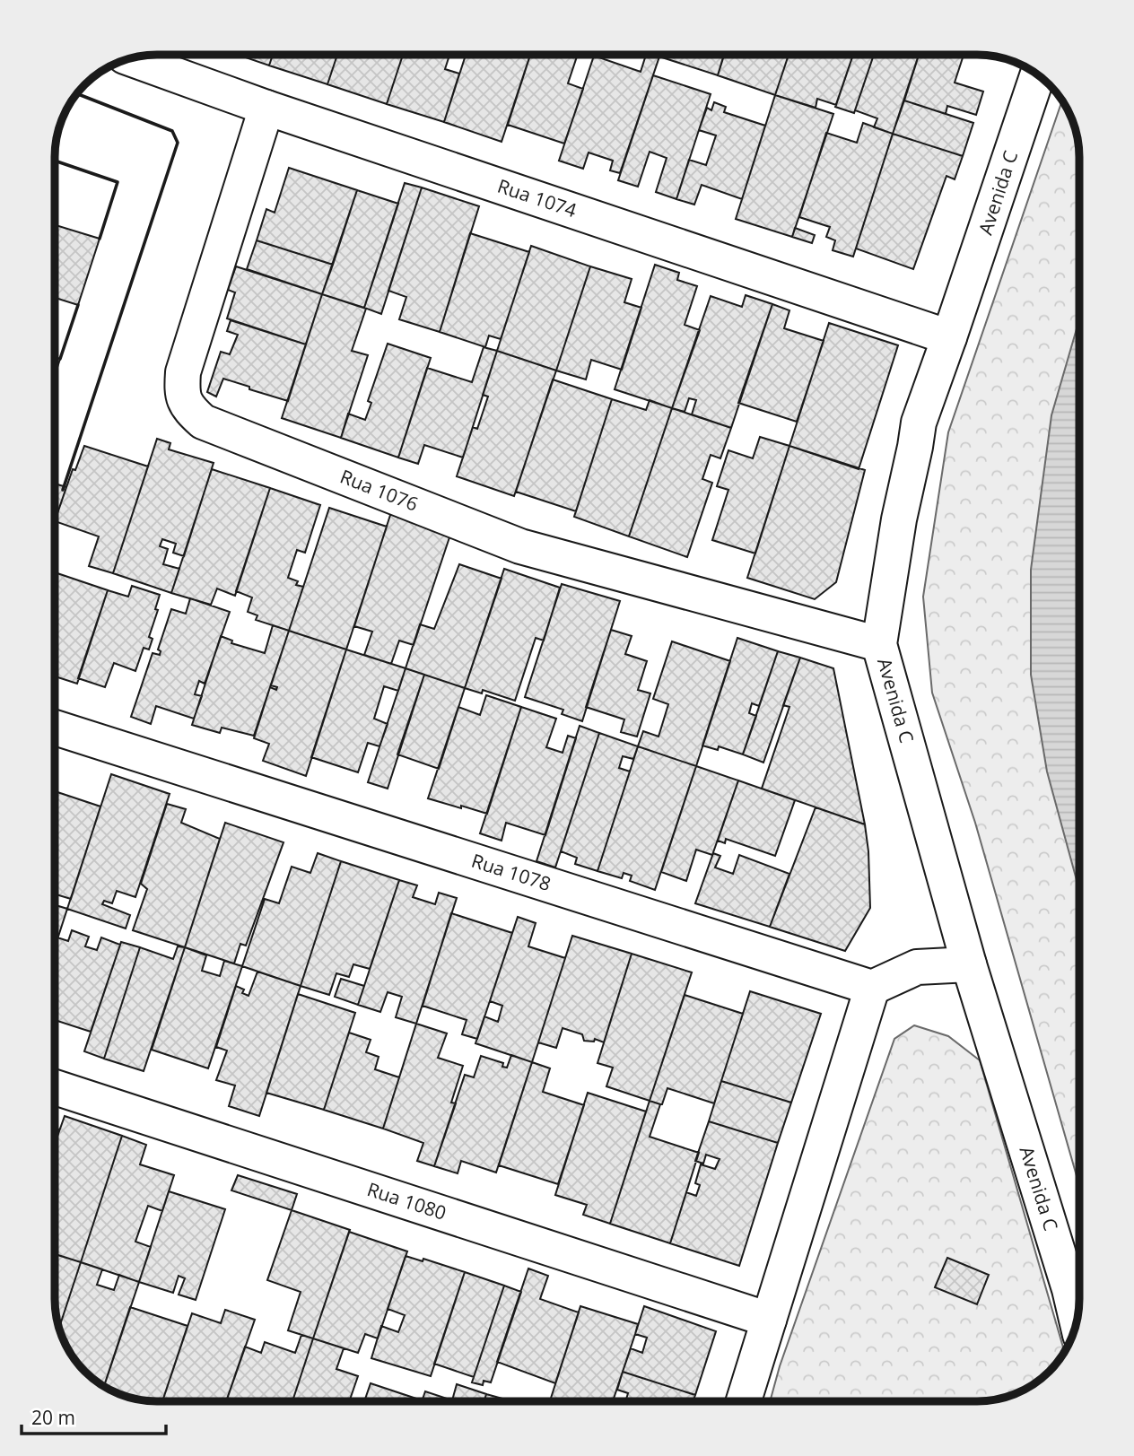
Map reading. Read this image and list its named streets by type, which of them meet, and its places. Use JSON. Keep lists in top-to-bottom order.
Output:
{
  "streets": {
    "street": [
      "Avenida C",
      "Rua 1074",
      "Rua 1076",
      "Rua 1078",
      "Rua 1080"
    ]
  },
  "crossings": [
    ["Avenida C", "Rua 1074"],
    ["Avenida C", "Rua 1076"],
    ["Rua 1074", "Rua 1076"]
  ],
  "scale_bar": "20 m"
}
